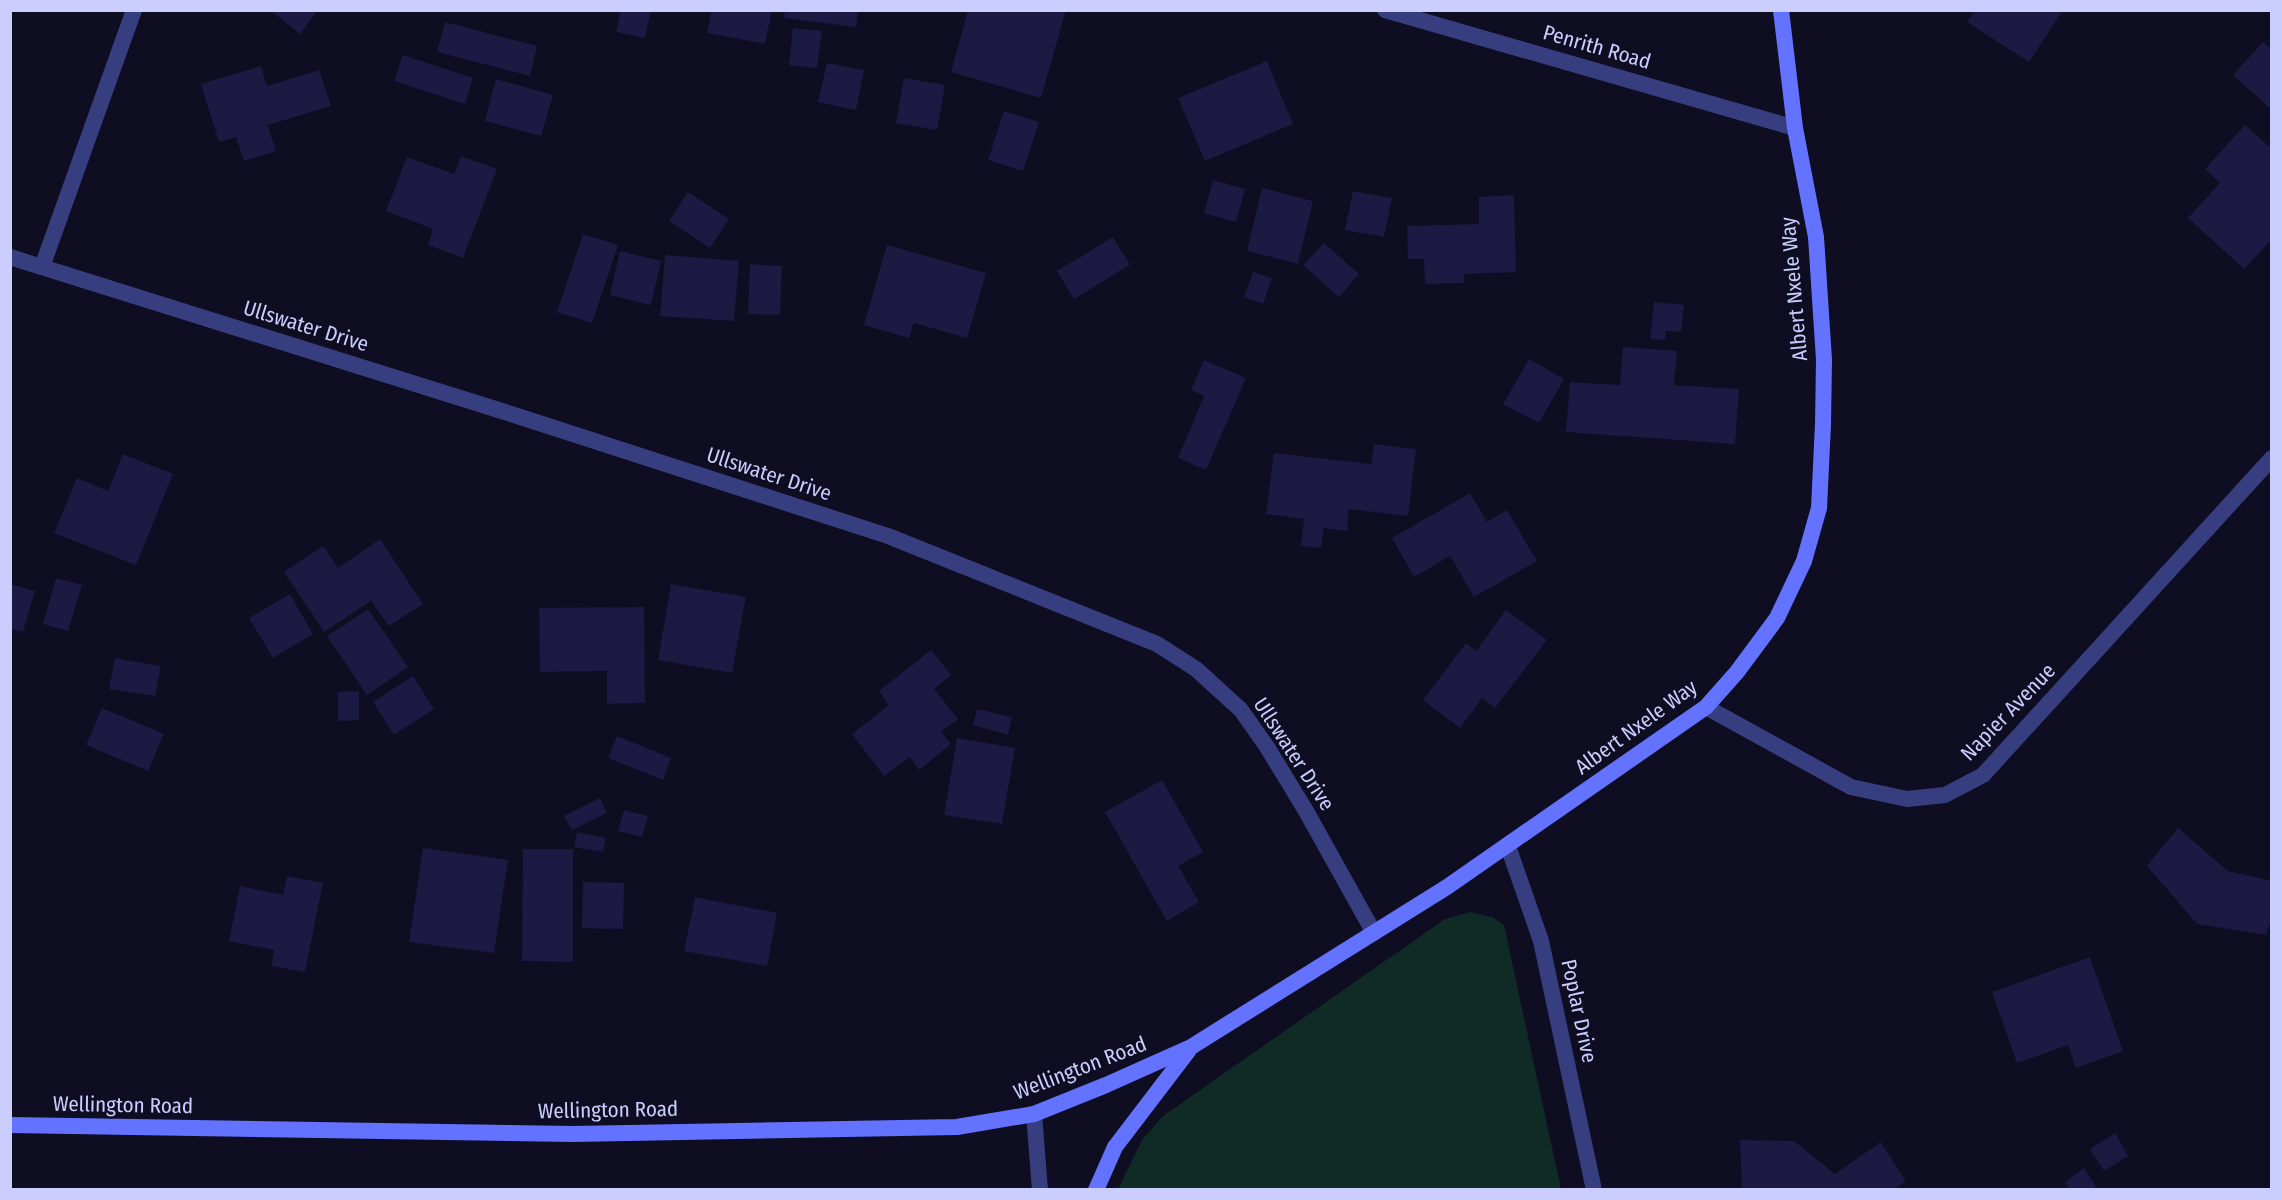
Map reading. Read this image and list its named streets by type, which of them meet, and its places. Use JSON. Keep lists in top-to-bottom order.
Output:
{
  "streets": {
    "main road": ["Albert Nxele Way", "Wellington Road"],
    "street": [
      "Penrith Road",
      "Ullswater Drive",
      "Napier Avenue",
      "Poplar Drive"
    ]
  },
  "crossings": [
    ["Penrith Road", "Albert Nxele Way"],
    ["Albert Nxele Way", "Ullswater Drive"],
    ["Albert Nxele Way", "Napier Avenue"],
    ["Albert Nxele Way", "Poplar Drive"],
    ["Albert Nxele Way", "Wellington Road"]
  ]
}
